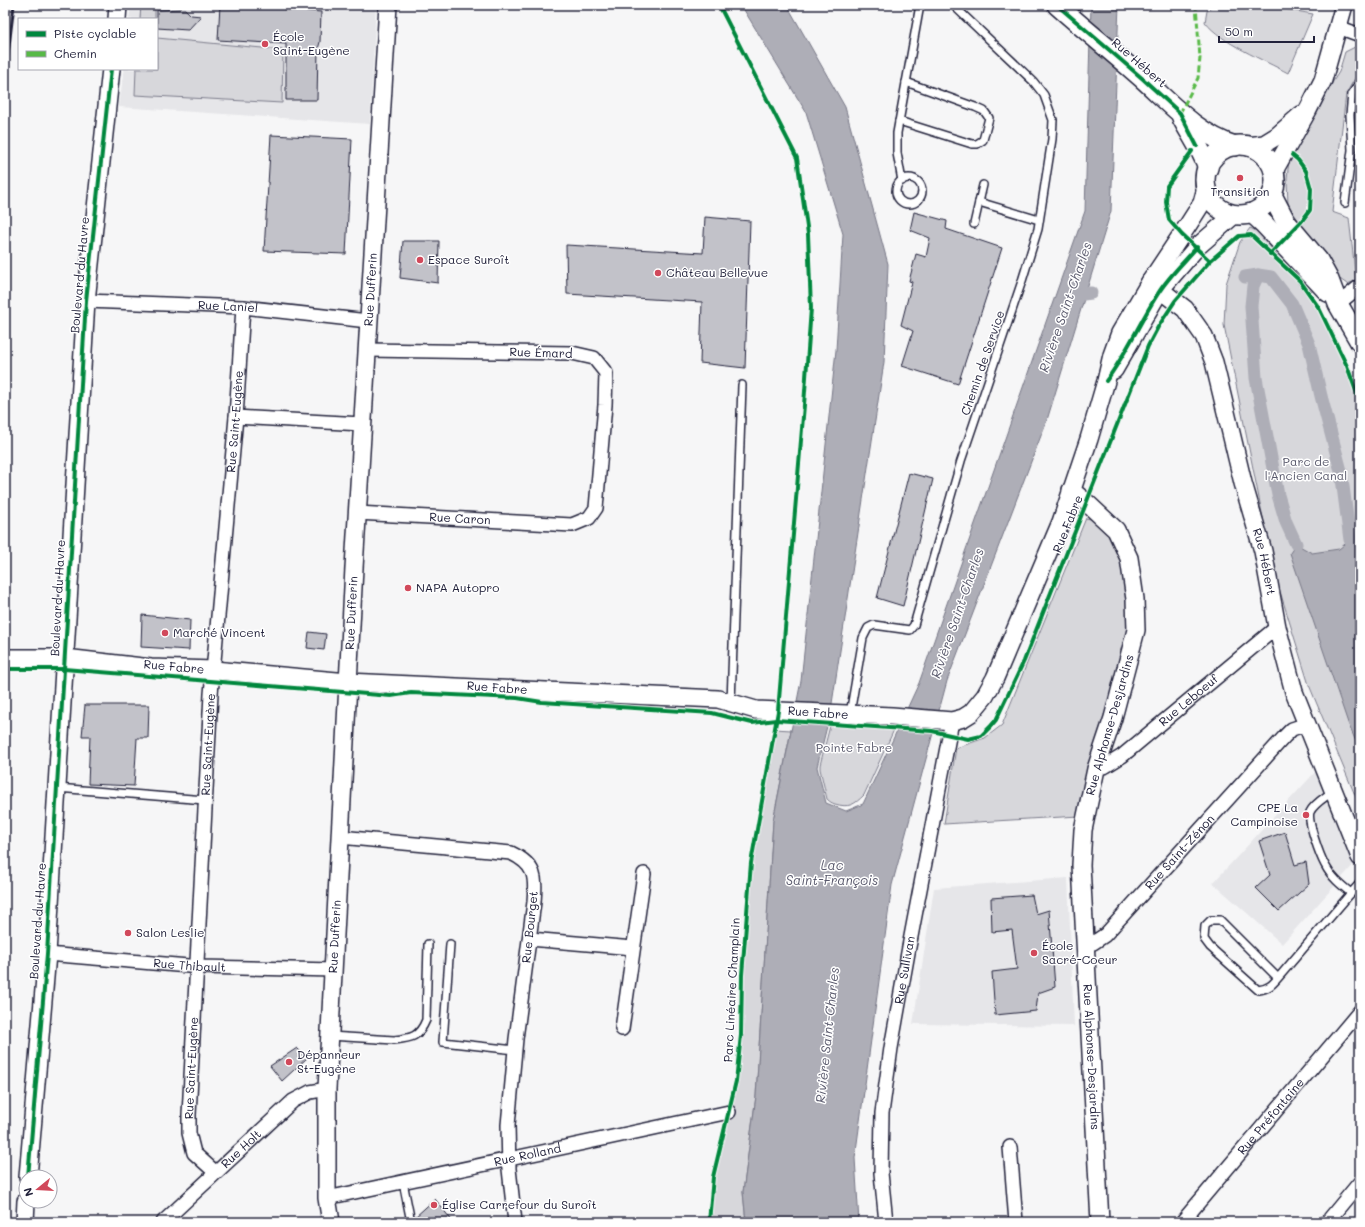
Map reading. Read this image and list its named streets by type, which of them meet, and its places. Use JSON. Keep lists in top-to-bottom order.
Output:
{
  "streets": {
    "main road": ["Rue Hébert"],
    "street": [
      "Boulevard du Havre",
      "Rue Dufferin",
      "Rue Laniel",
      "Rue Émard",
      "Rue Saint-Eugène",
      "Rue Caron",
      "Rue Fabre",
      "Rue Leboeuf",
      "Rue Alphonse-Desjardins",
      "Rue Saint-Zénon",
      "Rue Bourget",
      "Rue Thibault",
      "Rue Sullivan",
      "Rue Préfontaine",
      "Rue Holt",
      "Rue Rolland"
    ],
    "lane": ["Chemin de Service"],
    "cycle path": ["Parc Linéaire Champlain"]
  },
  "crossings": [
    ["Rue Hébert", "Rue Fabre"],
    ["Rue Hébert", "Rue Leboeuf"],
    ["Rue Hébert", "Rue Saint-Zénon"],
    ["Boulevard du Havre", "Rue Laniel"],
    ["Boulevard du Havre", "Rue Fabre"],
    ["Boulevard du Havre", "Rue Thibault"],
    ["Rue Dufferin", "Rue Laniel"],
    ["Rue Dufferin", "Rue Émard"],
    ["Rue Dufferin", "Rue Caron"],
    ["Rue Dufferin", "Rue Fabre"],
    ["Rue Dufferin", "Rue Bourget"],
    ["Rue Dufferin", "Rue Thibault"],
    ["Rue Dufferin", "Rue Holt"],
    ["Rue Dufferin", "Rue Rolland"],
    ["Rue Laniel", "Rue Saint-Eugène"],
    ["Rue Émard", "Rue Caron"],
    ["Chemin de Service", "Rue Fabre"],
    ["Rue Saint-Eugène", "Rue Fabre"],
    ["Rue Saint-Eugène", "Rue Thibault"],
    ["Rue Saint-Eugène", "Rue Holt"],
    ["Rue Fabre", "Rue Alphonse-Desjardins"],
    ["Rue Fabre", "Rue Sullivan"],
    ["Rue Leboeuf", "Rue Alphonse-Desjardins"],
    ["Rue Alphonse-Desjardins", "Rue Saint-Zénon"],
    ["Rue Bourget", "Rue Rolland"]
  ],
  "water": ["Rivière Saint-Charles", "Lac Saint-François"],
  "parks": ["Parc de l'Ancien Canal", "Pointe Fabre"],
  "places": [
    "École Saint-Eugène",
    "Transition",
    "Espace Suroît",
    "Château Bellevue",
    "NAPA Autopro",
    "Marché Vincent",
    "CPE La Campinoise",
    "Salon Leslie",
    "École Sacré-Coeur",
    "Dépanneur St-Eugène",
    "Église Carrefour du Suroît"
  ],
  "legend": ["Piste cyclable", "Chemin"],
  "scale_bar": "50 m",
  "north": "left"
}
